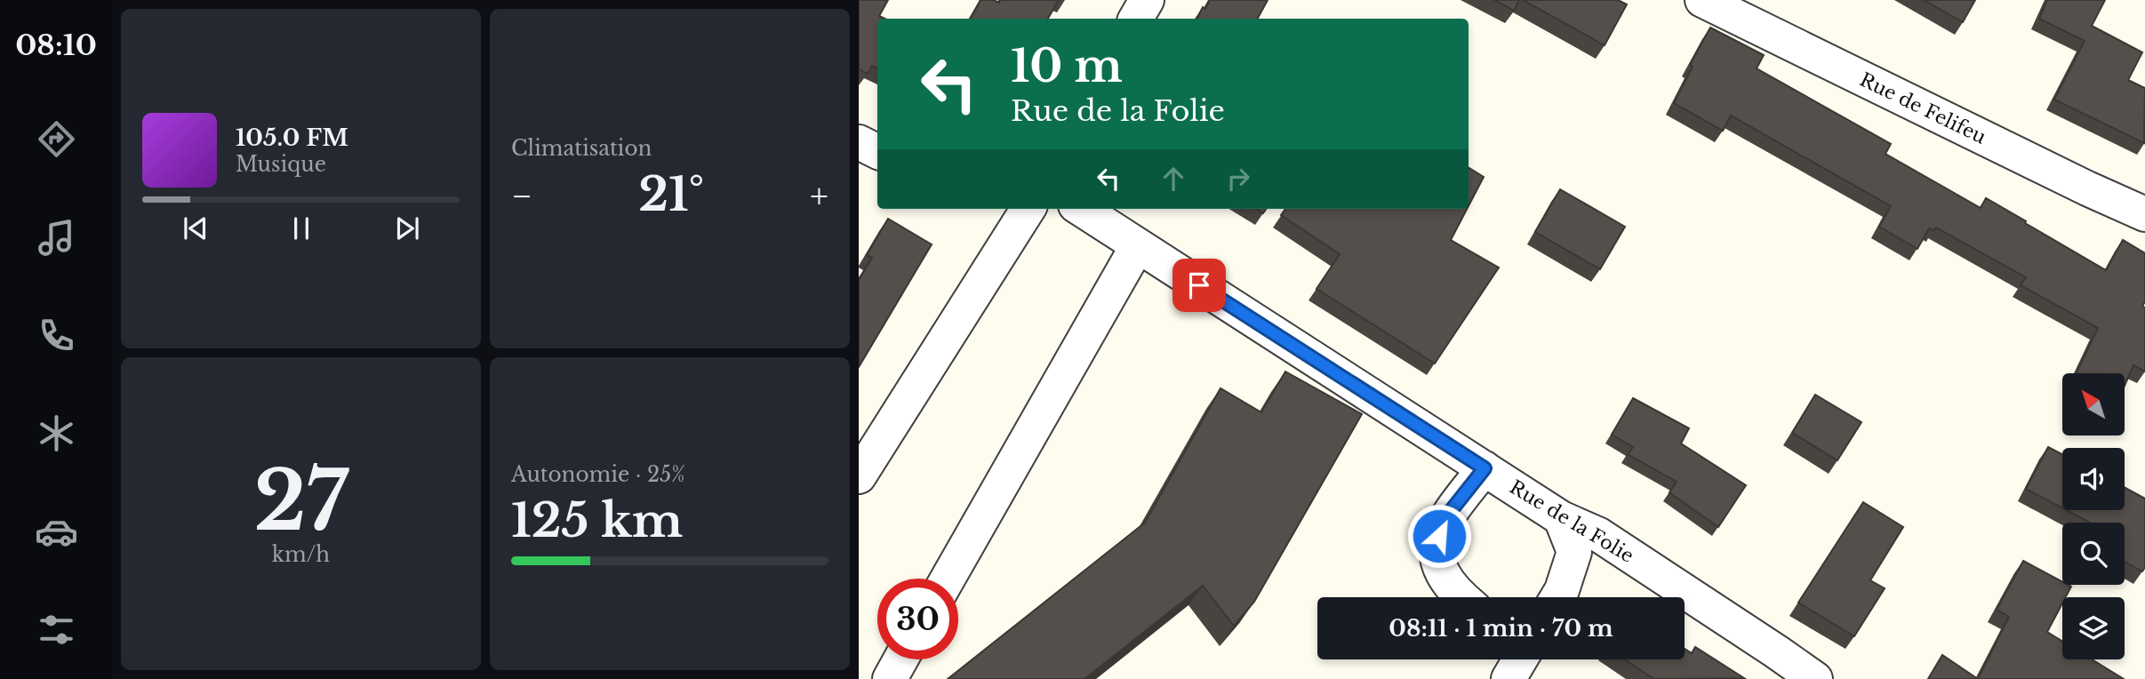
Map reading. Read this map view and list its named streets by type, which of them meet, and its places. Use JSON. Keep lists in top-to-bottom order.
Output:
{
  "streets": {
    "street": ["Rue de Felifeu", "Rue de la Folie"]
  },
  "north": "top left",
  "page": {
    "tabs": "08:10",
    "tile": [
      "Climatisation",
      ["27", "km/h"],
      ["Autonomie · 25%", "125 km"]
    ],
    "turn": ["10 m", "Rue de la Folie"],
    "song": ["105.0 FM", "Musique"],
    "heat": ["−", "21°", "+"],
    "limit": "30",
    "trip": "08:11 · 1 min · 70 m"
  }
}
